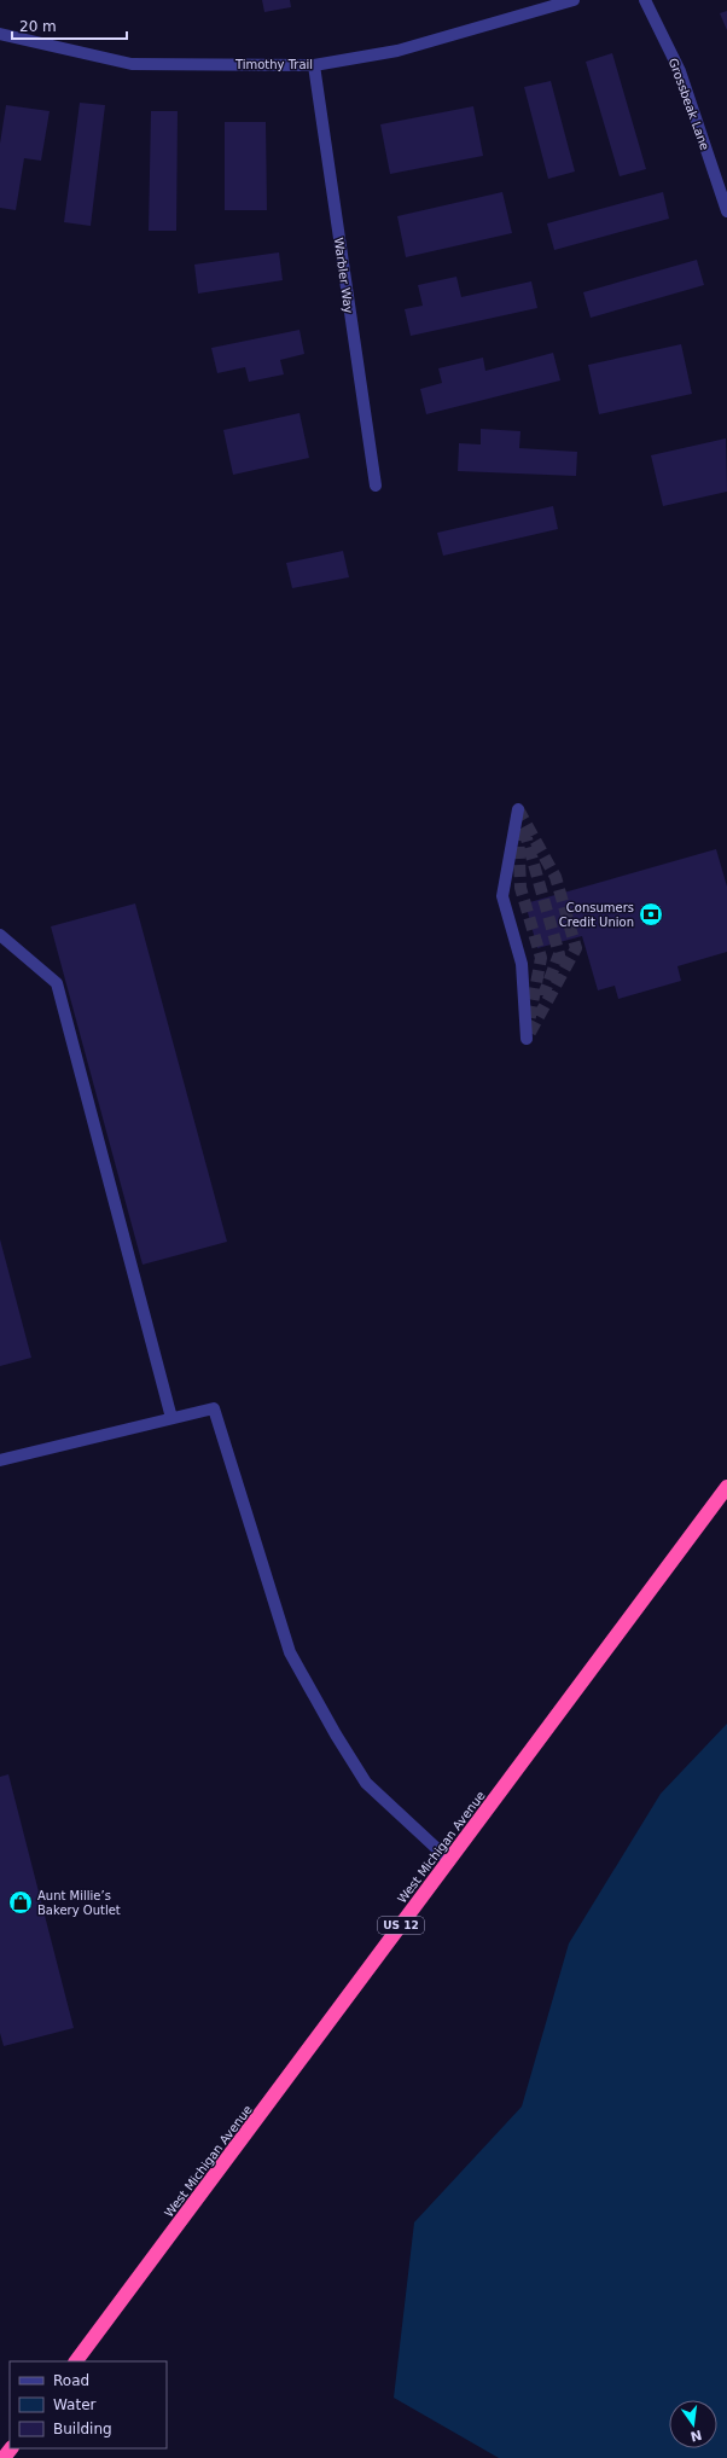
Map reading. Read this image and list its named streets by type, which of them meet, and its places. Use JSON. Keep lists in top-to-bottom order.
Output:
{
  "streets": {
    "highway": ["West Michigan Avenue", "US 12"],
    "street": ["Timothy Trail", "Grossbeak Lane", "Warbler Way"]
  },
  "crossings": [
    ["Timothy Trail", "Warbler Way"]
  ],
  "places": {
    "bank": ["Consumers Credit Union"],
    "shop": ["Aunt Millie’s Bakery Outlet"]
  },
  "legend": ["Road", "Water", "Building"],
  "scale_bar": "20 m",
  "north": "bottom"
}
